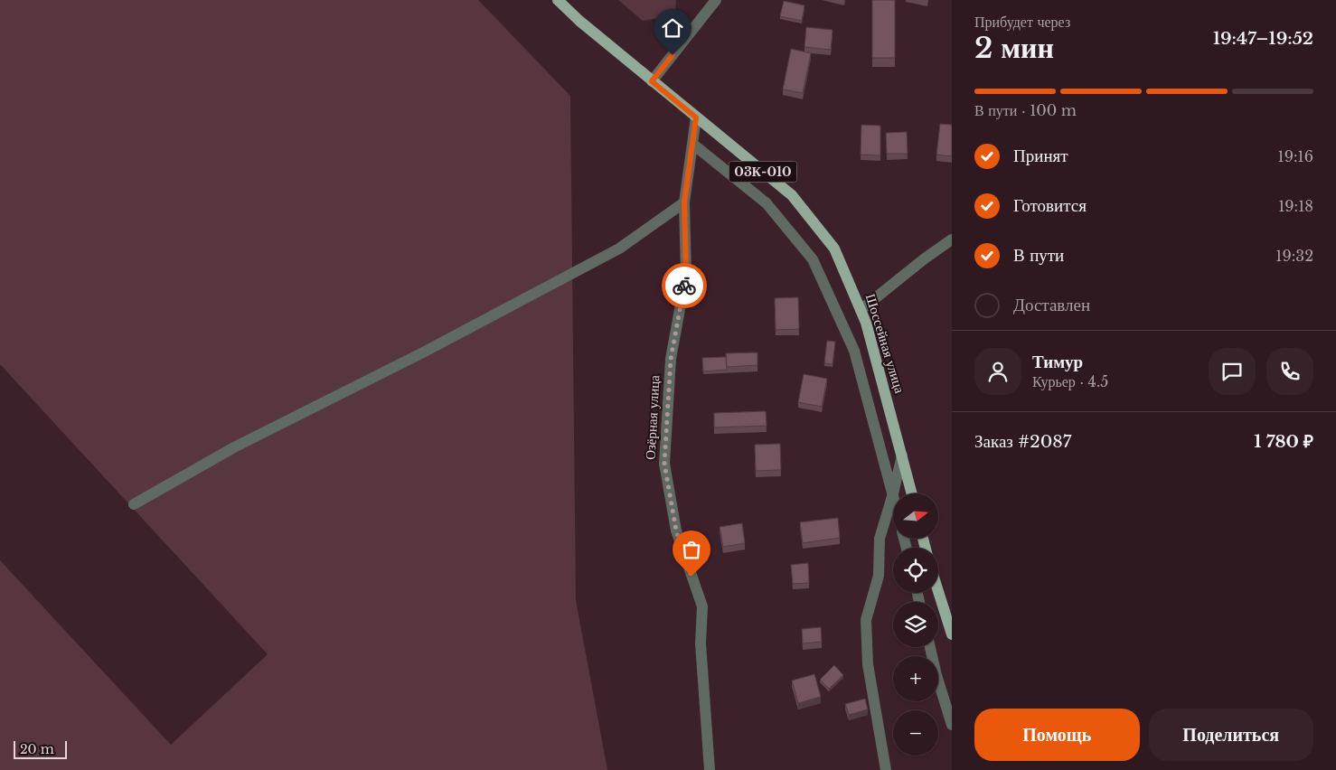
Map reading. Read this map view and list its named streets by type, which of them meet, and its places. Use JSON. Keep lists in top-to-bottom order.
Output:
{
  "streets": {
    "main road": ["03К-010", "Шоссейная улица"],
    "street": ["Озёрная улица"]
  },
  "crossings": [
    ["03К-010", "Шоссейная улица"],
    ["Шоссейная улица", "Озёрная улица"]
  ],
  "scale_bar": "20 m",
  "north": "right",
  "page": {
    "heading": ["2 мин", "Прибудет через", "19:47–19:52"],
    "panel": [
      "Тимур",
      "Курьер · 4.5",
      "Заказ #2087",
      "1 780 ₽"
    ],
    "bar": "В пути · 100 m",
    "list": [
      ["Принят", "19:16"],
      ["Готовится", "19:18"],
      ["В пути", "19:32"],
      "Доставлен"
    ],
    "map_buttons": ["+", "−"],
    "buttons": ["Помощь", "Поделиться"],
    "scale": "20 m"
  }
}
